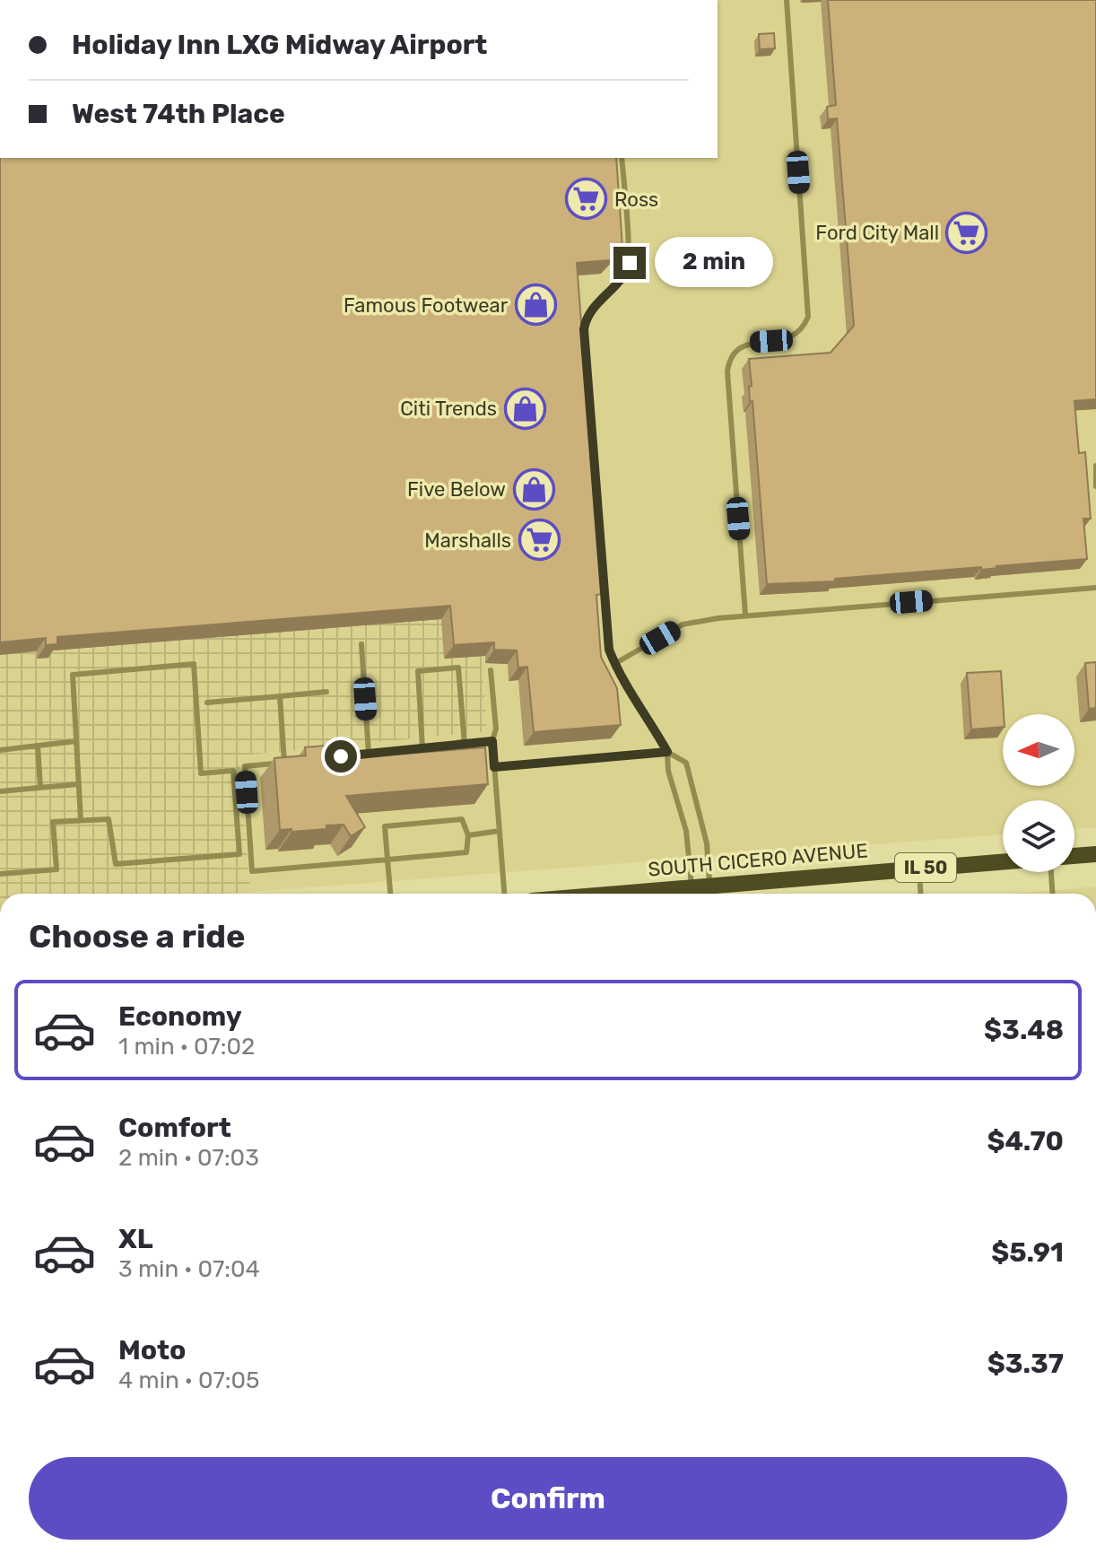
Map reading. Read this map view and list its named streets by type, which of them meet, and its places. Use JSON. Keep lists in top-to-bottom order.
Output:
{
  "streets": {
    "main road": ["SOUTH CICERO AVENUE", "IL 50"]
  },
  "places": {
    "supermarket": ["Ross", "Ford City Mall", "Marshalls"],
    "shop": ["Famous Footwear", "Citi Trends", "Five Below"]
  },
  "north": "left",
  "page": {
    "banner": ["Holiday Inn LXG Midway Airport", "West 74th Place"],
    "bubble": "2 min",
    "heading": "Choose a ride",
    "list": [
      {
        "name": "Economy",
        "note": "1 min · 07:02",
        "value": "$3.48"
      },
      {
        "name": "Comfort",
        "note": "2 min · 07:03",
        "value": "$4.70"
      },
      {
        "name": "XL",
        "note": "3 min · 07:04",
        "value": "$5.91"
      },
      {
        "name": "Moto",
        "note": "4 min · 07:05",
        "value": "$3.37"
      }
    ],
    "buttons": "Confirm"
  }
}
